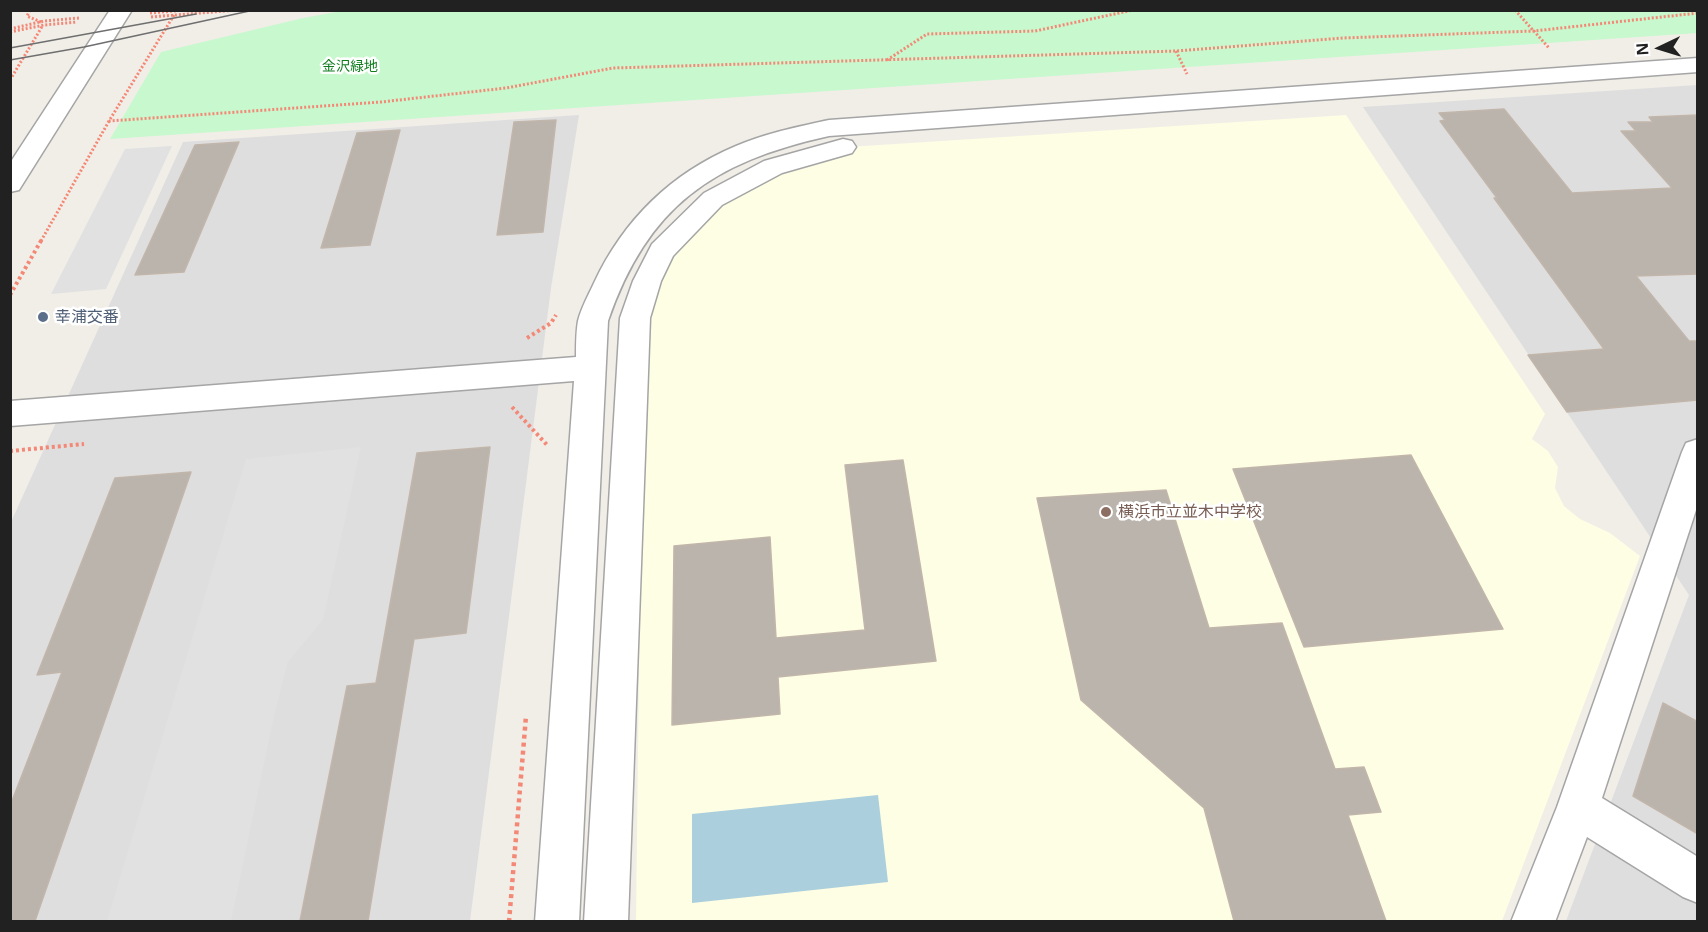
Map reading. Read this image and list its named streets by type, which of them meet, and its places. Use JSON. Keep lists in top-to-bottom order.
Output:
{
  "parks": ["金沢緑地"],
  "places": ["幸浦交番", "横浜市立並木中学校"],
  "north": "left"
}
